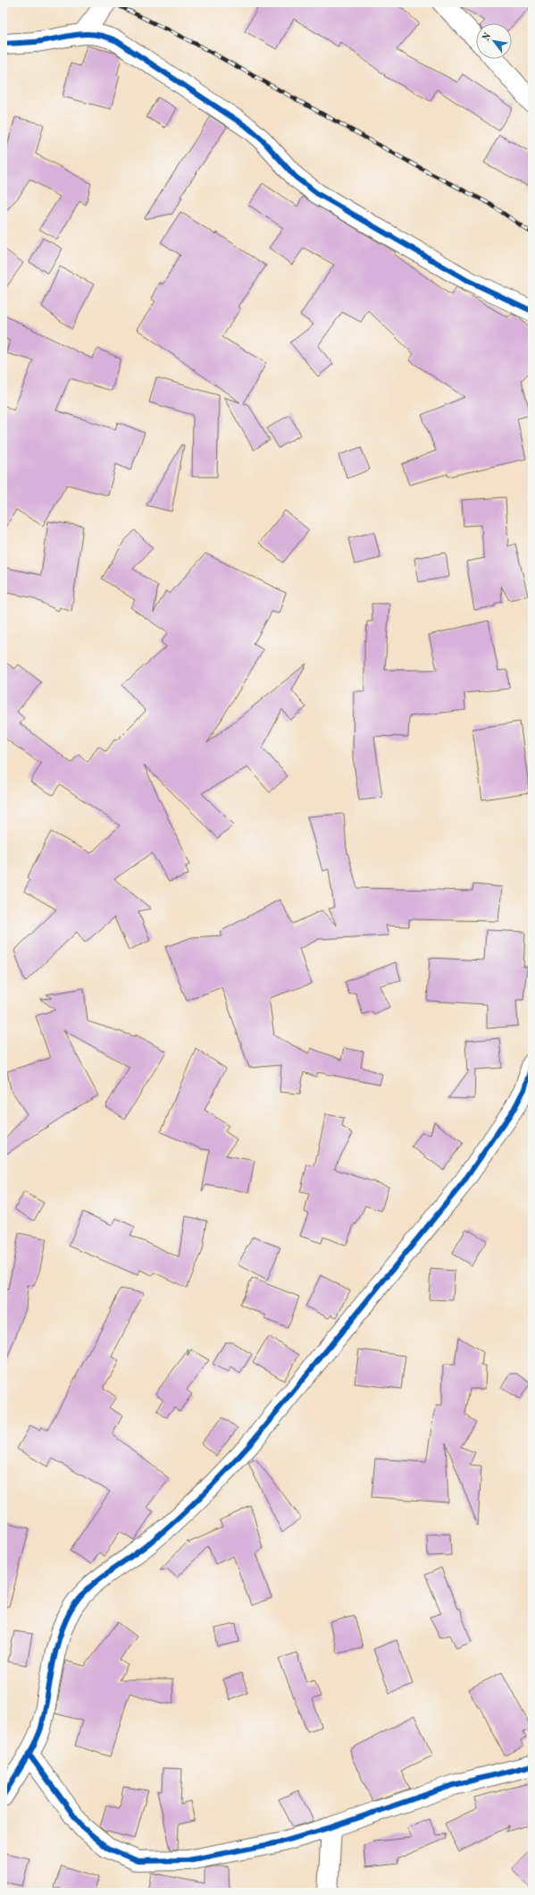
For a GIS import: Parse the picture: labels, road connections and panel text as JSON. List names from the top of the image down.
{
  "north": "top left"
}
